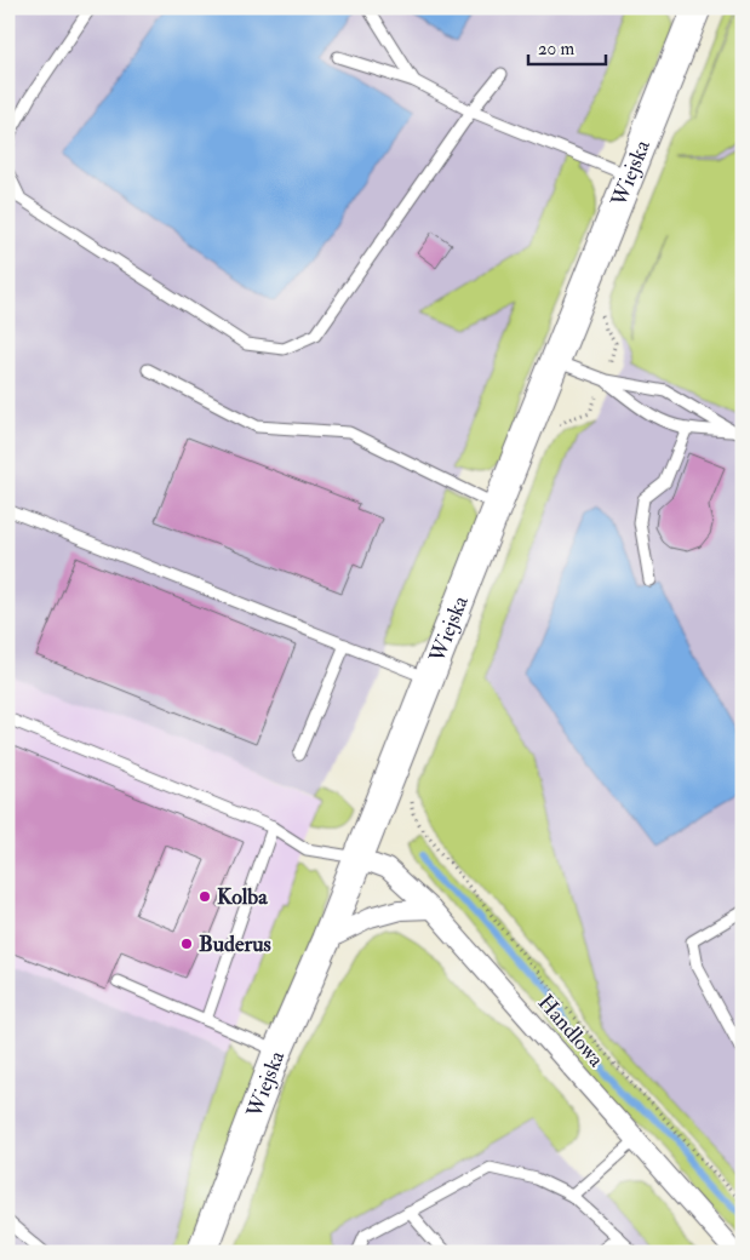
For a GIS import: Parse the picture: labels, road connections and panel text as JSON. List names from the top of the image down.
{
  "streets": {
    "street": ["Wiejska", "Handlowa"]
  },
  "crossings": [
    ["Wiejska", "Handlowa"]
  ],
  "places": ["Kolba", "Buderus"],
  "scale_bar": "20 m"
}
